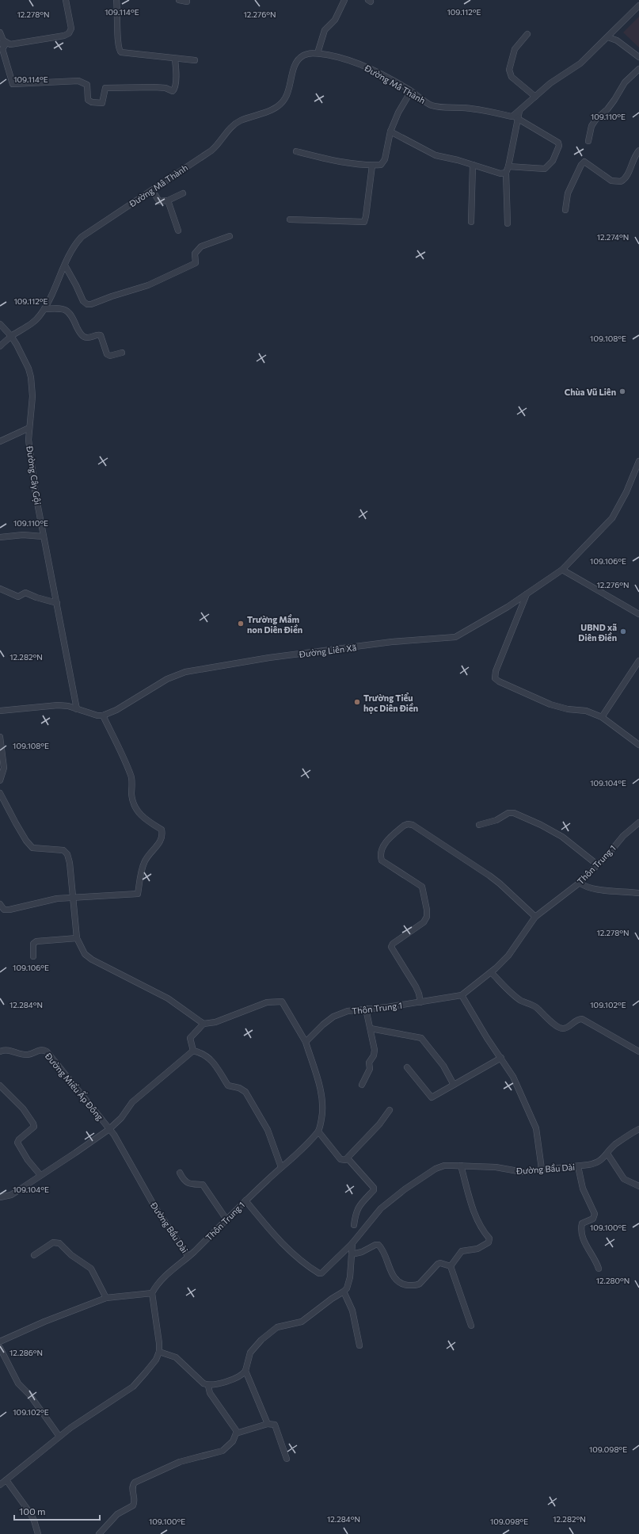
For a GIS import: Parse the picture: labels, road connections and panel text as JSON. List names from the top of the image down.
{
  "streets": {
    "street": [
      "Đường Mâ Thành",
      "Đường Cây Gội",
      "Đường Liên Xã",
      "Thôn Trung 1",
      "Đường Miếu Ấp Đông",
      "Đường Bầu Dài"
    ]
  },
  "crossings": [
    ["Đường Mâ Thành", "Đường Cây Gội"],
    ["Thôn Trung 1", "Đường Bầu Dài"],
    ["Đường Miếu Ấp Đông", "Đường Bầu Dài"]
  ],
  "places": [
    "Chùa Vũ Liên",
    "Trường Mầm non Diên Điền",
    "UBND xã Diên Điền",
    "Trường Tiểu học Diên Điền"
  ],
  "scale_bar": "100 m",
  "coordinates": [
    "109.112°E",
    "109.114°E",
    "12.278°N",
    "12.276°N",
    "109.110°E",
    "12.274°N",
    "109.108°E",
    "109.106°E",
    "12.282°N",
    "109.104°E",
    "12.284°N",
    "109.102°E",
    "109.100°E",
    "12.280°N",
    "12.286°N",
    "109.098°E"
  ]
}
